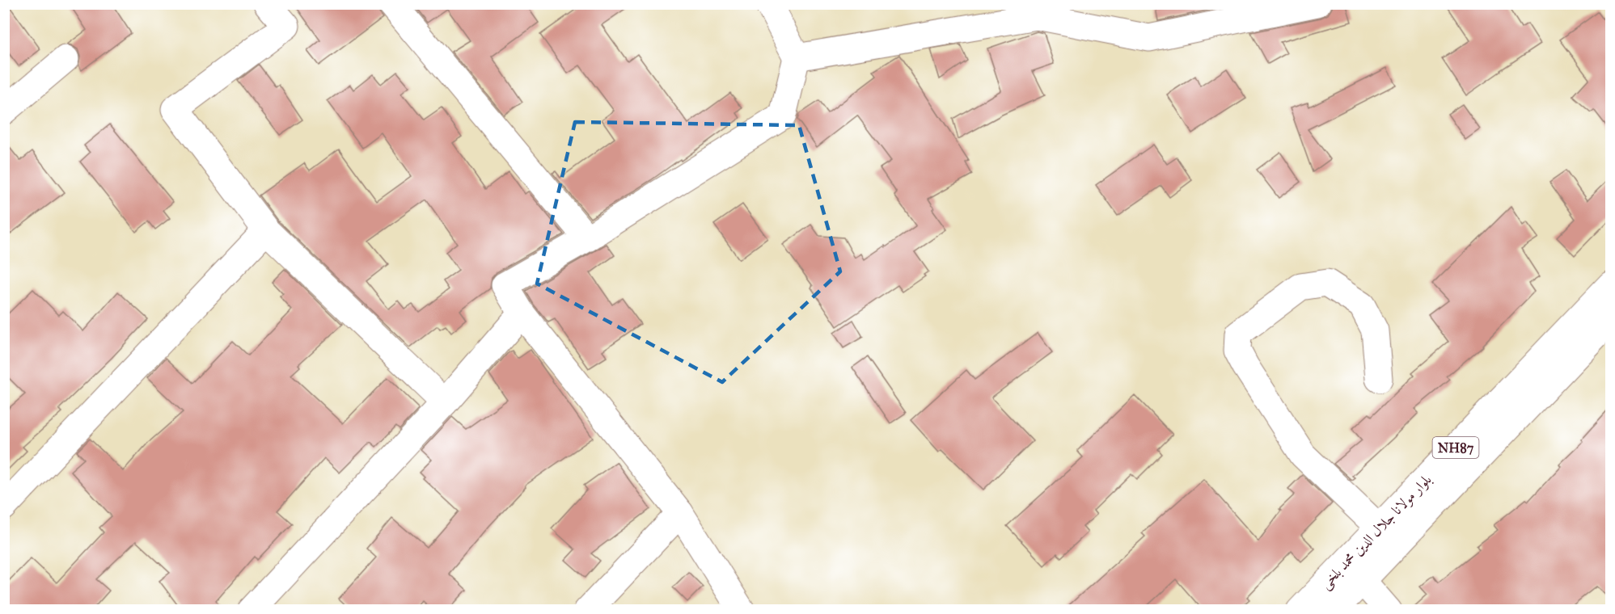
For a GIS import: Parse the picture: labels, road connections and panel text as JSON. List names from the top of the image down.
{
  "streets": {
    "street": ["NH87", "بلوار مولانا جلال الدین محمد بلخی"]
  }
}
